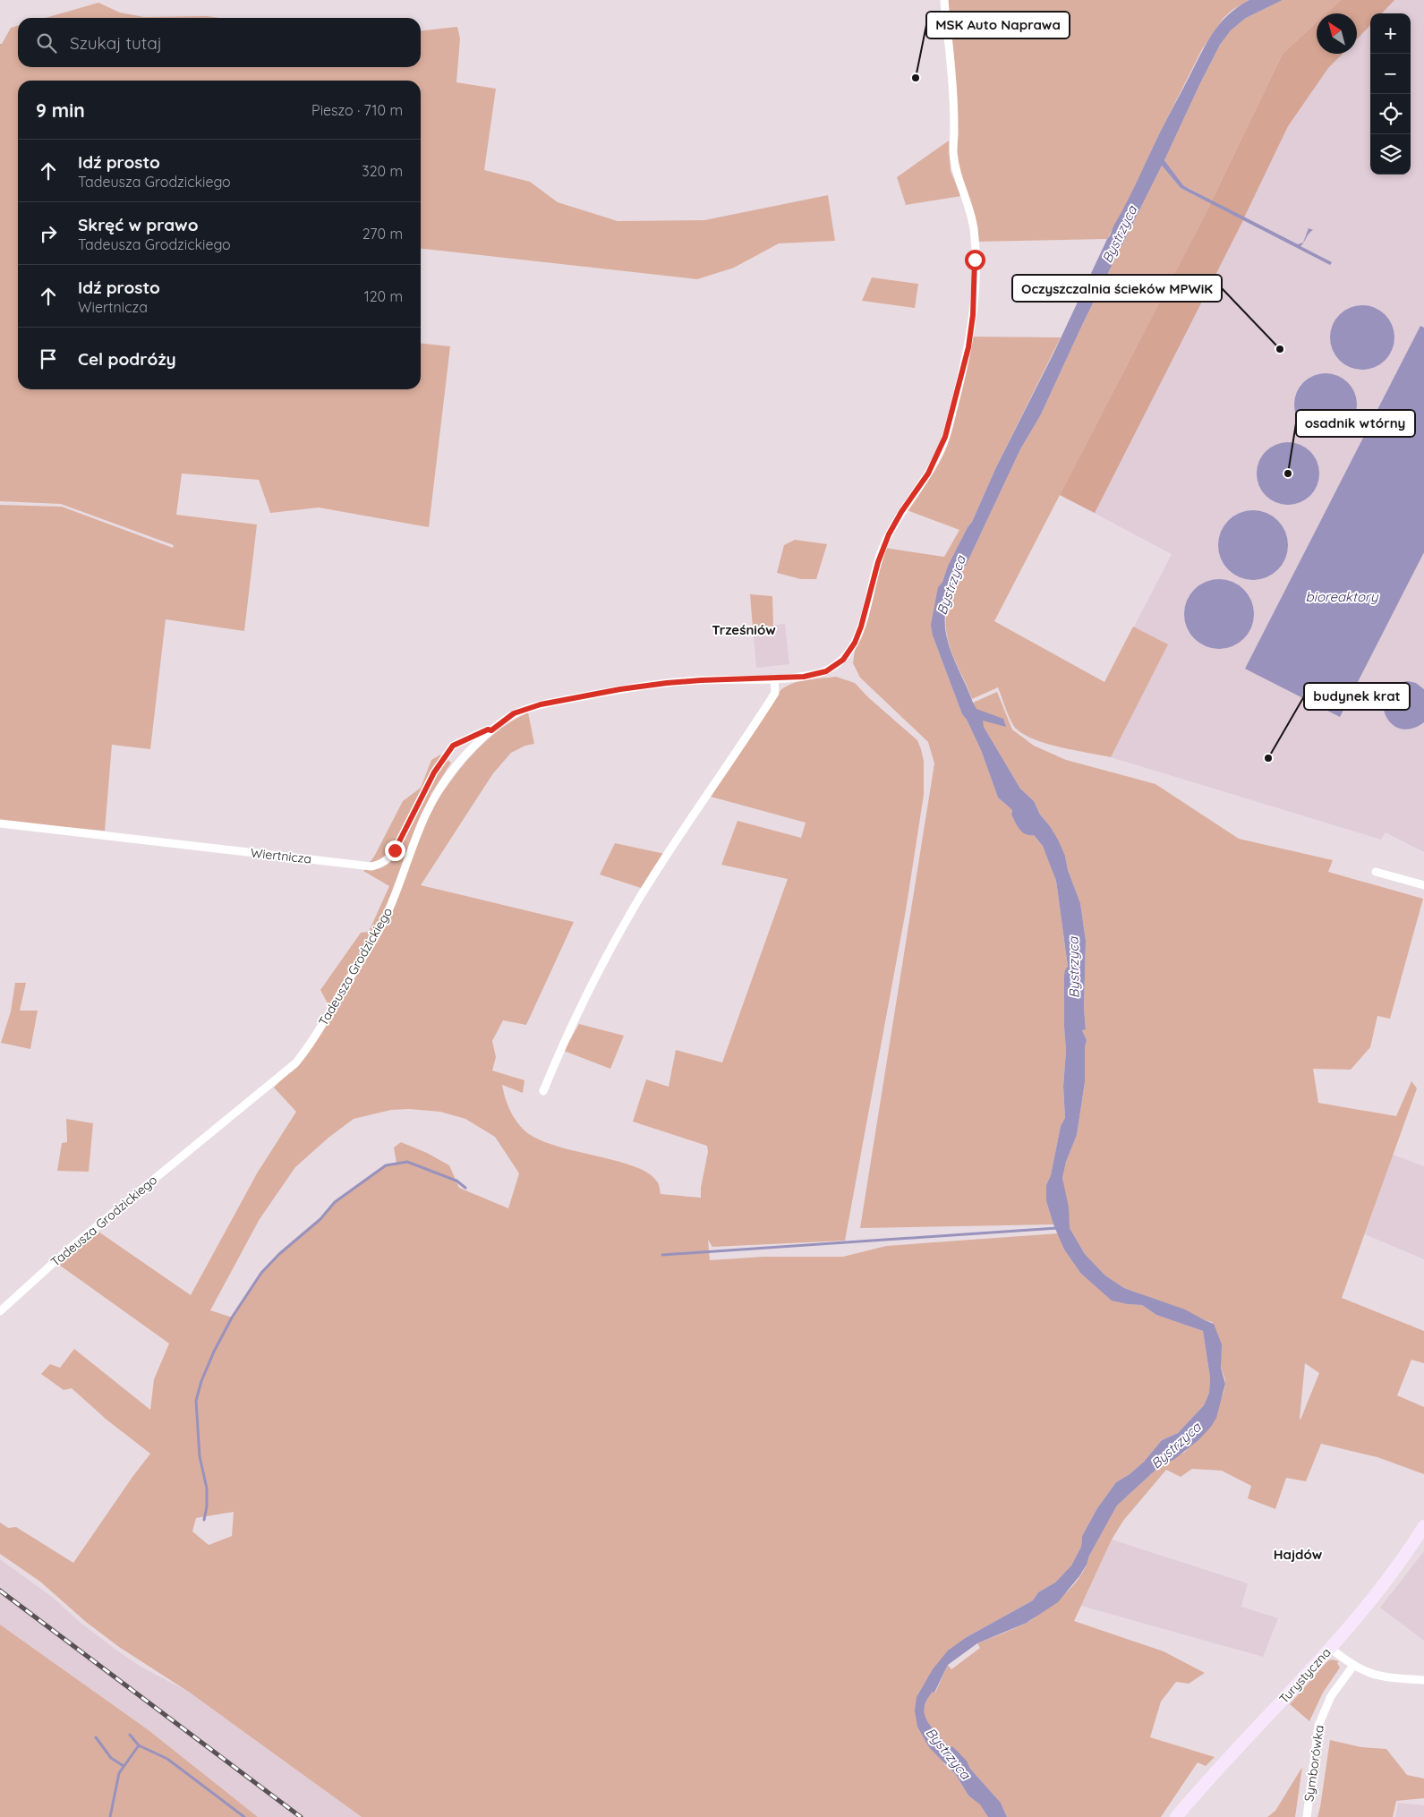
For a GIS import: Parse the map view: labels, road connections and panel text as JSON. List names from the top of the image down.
{
  "streets": {
    "main road": ["Turystyczna"],
    "street": ["Wiertnicza", "Tadeusza Grodzickiego", "Symborówka"]
  },
  "crossings": [
    ["Wiertnicza", "Tadeusza Grodzickiego"]
  ],
  "districts": ["Trześniów", "Hajdów"],
  "water": ["Bystrzyca", "bioreaktory"],
  "places": [
    "MSK Auto Naprawa",
    "Oczyszczalnia ścieków MPWiK",
    "osadnik wtórny",
    "budynek krat"
  ],
  "north": "top left",
  "page": {
    "map_buttons": ["+", "−"],
    "search": "Szukaj tutaj",
    "heading": ["9 min", "Pieszo · 710 m"],
    "list": [
      ["Idź prosto", "Tadeusza Grodzickiego", "320 m"],
      ["Skręć w prawo", "Tadeusza Grodzickiego", "270 m"],
      ["Idź prosto", "Wiertnicza", "120 m"],
      "Cel podróży"
    ]
  }
}
